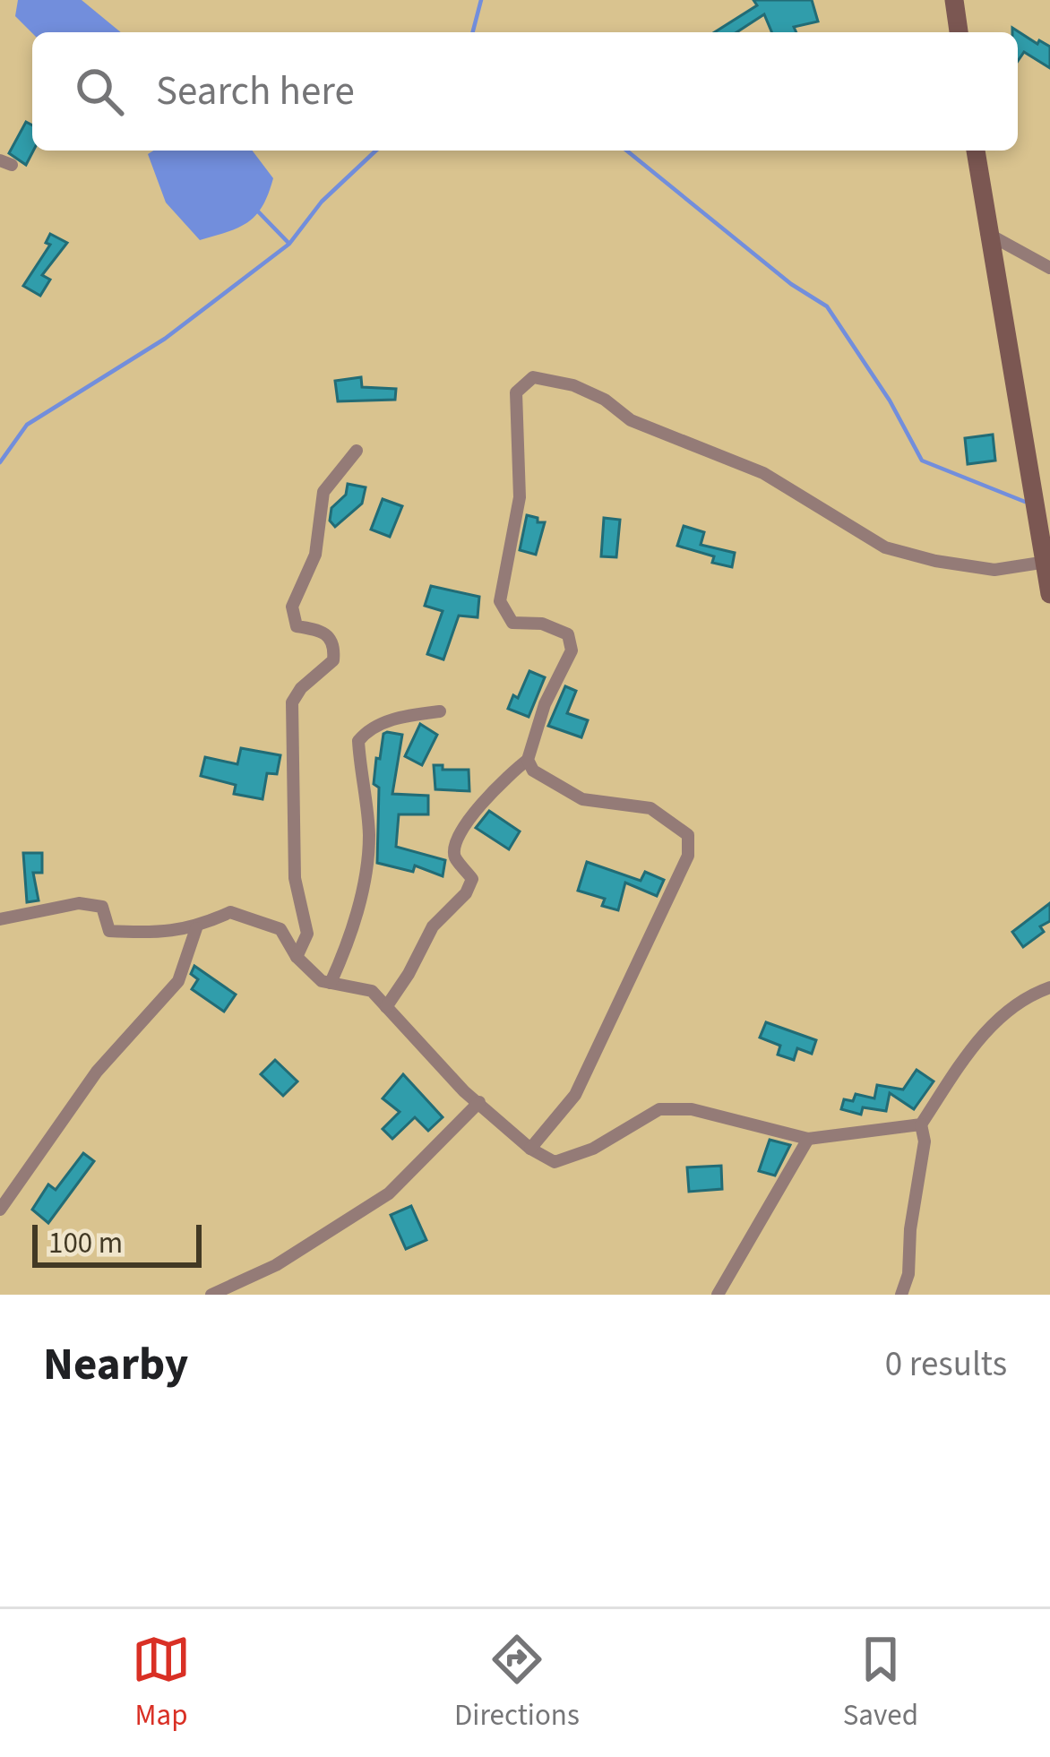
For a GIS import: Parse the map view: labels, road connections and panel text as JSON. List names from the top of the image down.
{
  "scale_bar": "100 m",
  "page": {
    "search": "Search here",
    "scale": "100 m",
    "heading": ["Nearby", "0 results"],
    "nav": ["Map", "Directions", "Saved"]
  }
}
